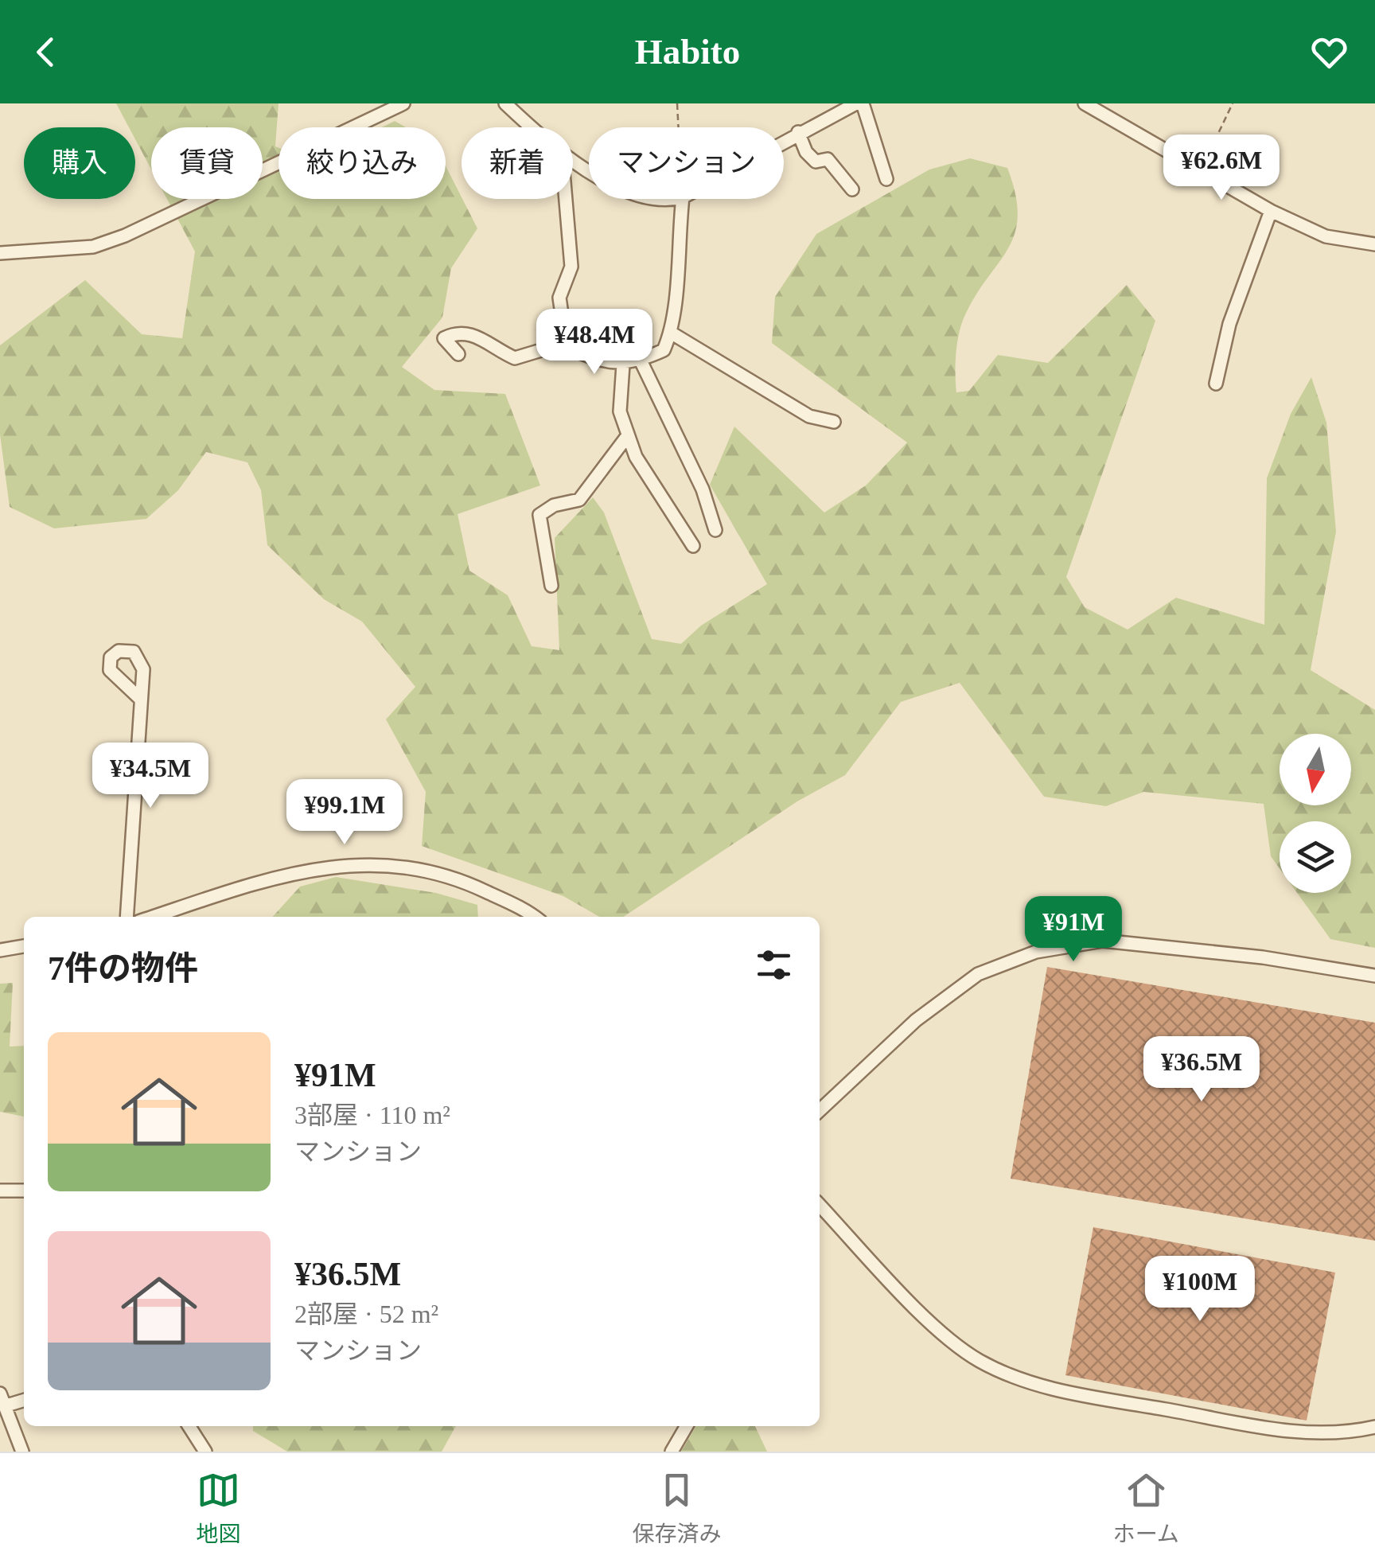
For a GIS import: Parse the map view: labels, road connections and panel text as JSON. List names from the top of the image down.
{
  "north": "bottom",
  "page": {
    "header": "Habito",
    "chip": [
      "購入",
      "賃貸",
      "絞り込み",
      "新着",
      "マンション"
    ],
    "price": [
      "¥62.6M",
      "¥48.4M",
      "¥34.5M",
      "¥99.1M",
      "¥91M",
      "¥36.5M",
      "¥100M"
    ],
    "heading": "7件の物件",
    "list": [
      {
        "name": "¥91M",
        "note": "3部屋 · 110 m² · マンション"
      },
      {
        "name": "¥36.5M",
        "note": "2部屋 · 52 m² · マンション"
      }
    ],
    "tabs": ["地図", "保存済み", "ホーム"]
  }
}
